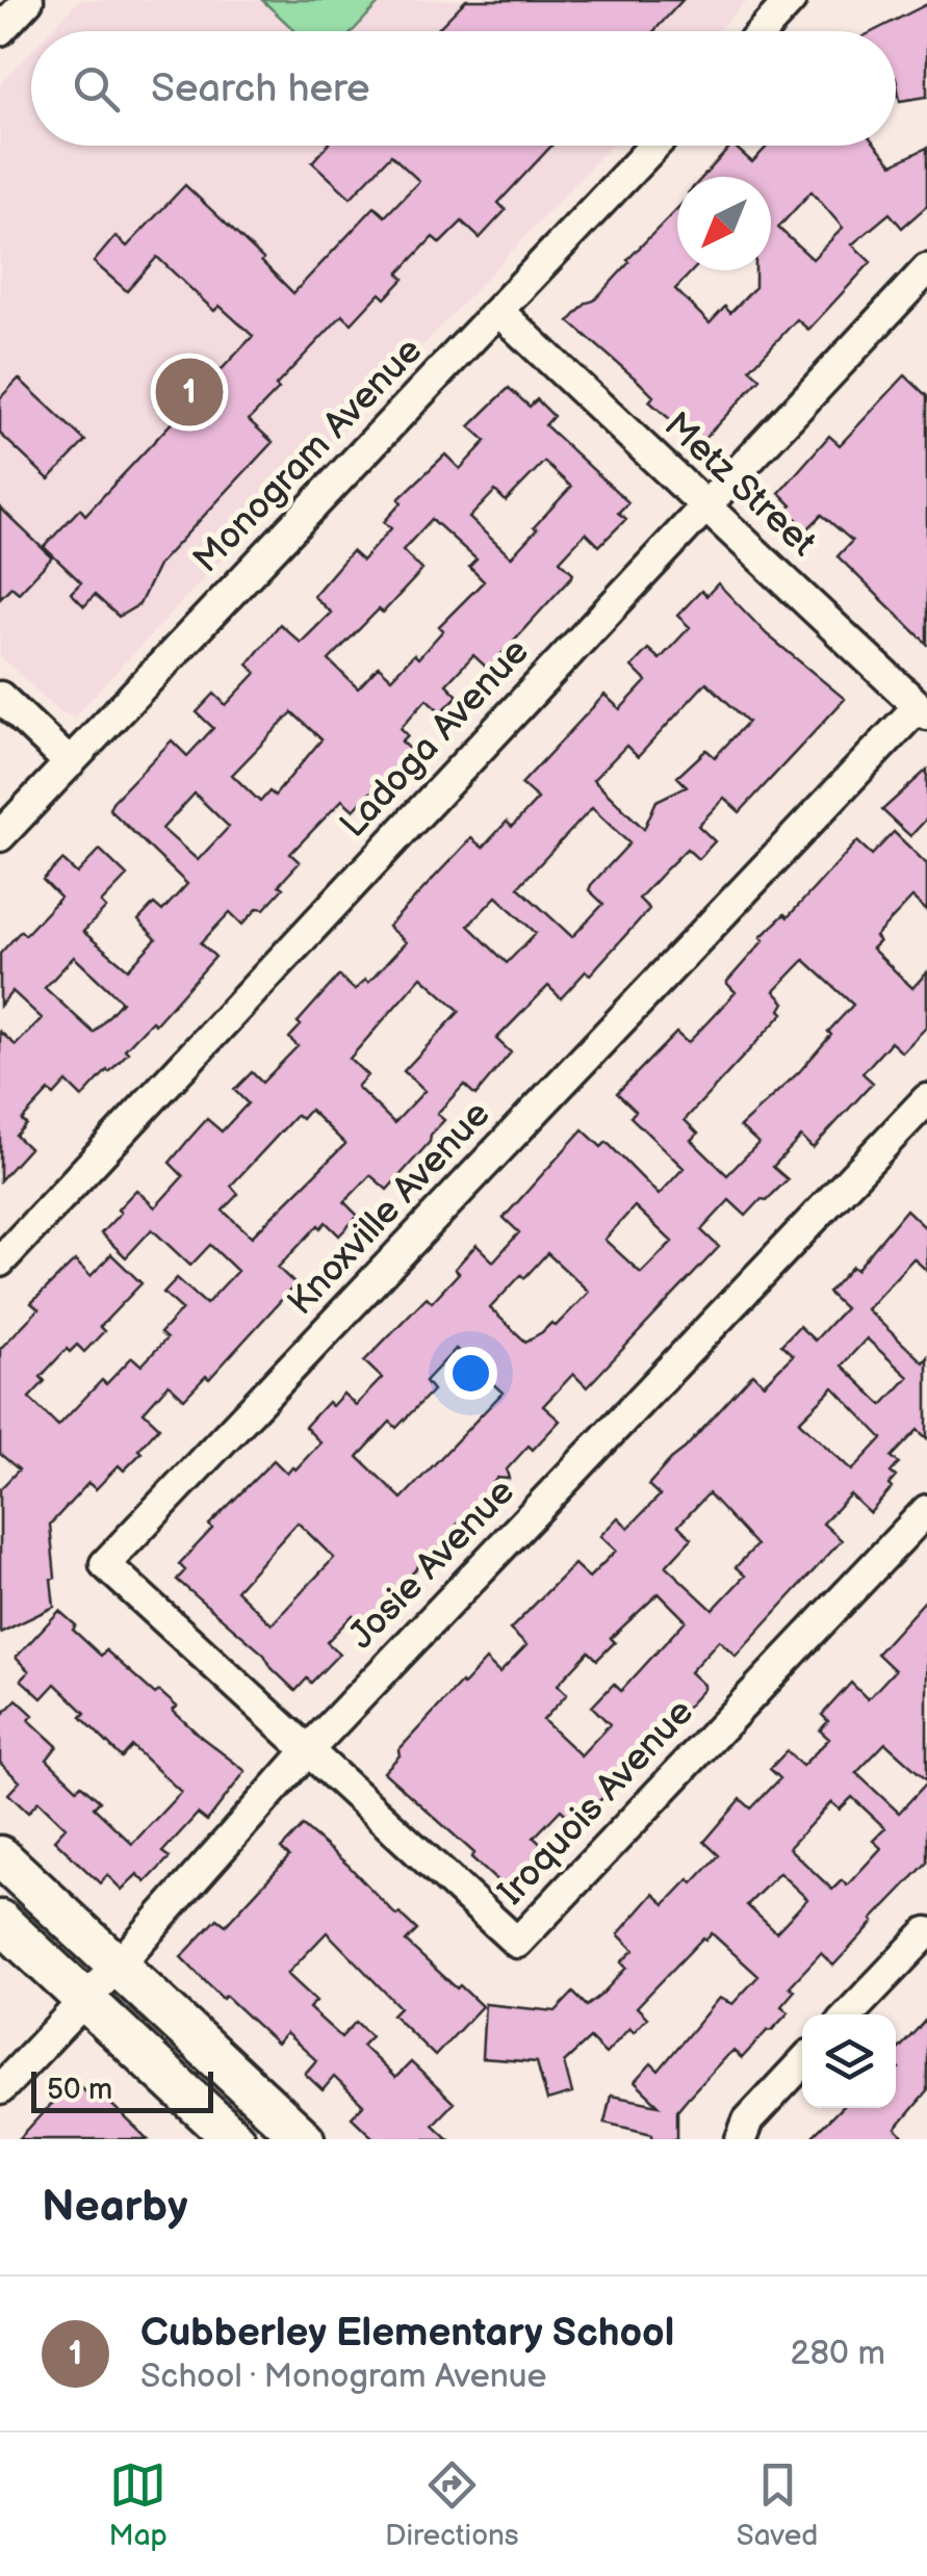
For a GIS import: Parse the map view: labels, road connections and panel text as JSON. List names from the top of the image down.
{
  "streets": {
    "street": [
      "Monogram Avenue",
      "Metz Street",
      "Ladoga Avenue",
      "Knoxville Avenue",
      "Josie Avenue",
      "Iroquois Avenue"
    ]
  },
  "crossings": [
    ["Monogram Avenue", "Metz Street"],
    ["Metz Street", "Ladoga Avenue"],
    ["Metz Street", "Knoxville Avenue"],
    ["Knoxville Avenue", "Josie Avenue"],
    ["Knoxville Avenue", "Iroquois Avenue"],
    ["Josie Avenue", "Iroquois Avenue"]
  ],
  "scale_bar": "50 m",
  "north": "bottom left",
  "page": {
    "search": "Search here",
    "pins": "1",
    "scale": "50 m",
    "heading": "Nearby",
    "list": [
      {
        "mark": "1",
        "name": "Cubberley Elementary School",
        "note": "School · Monogram Avenue",
        "value": "280 m"
      }
    ],
    "nav": ["Map", "Directions", "Saved"]
  }
}
